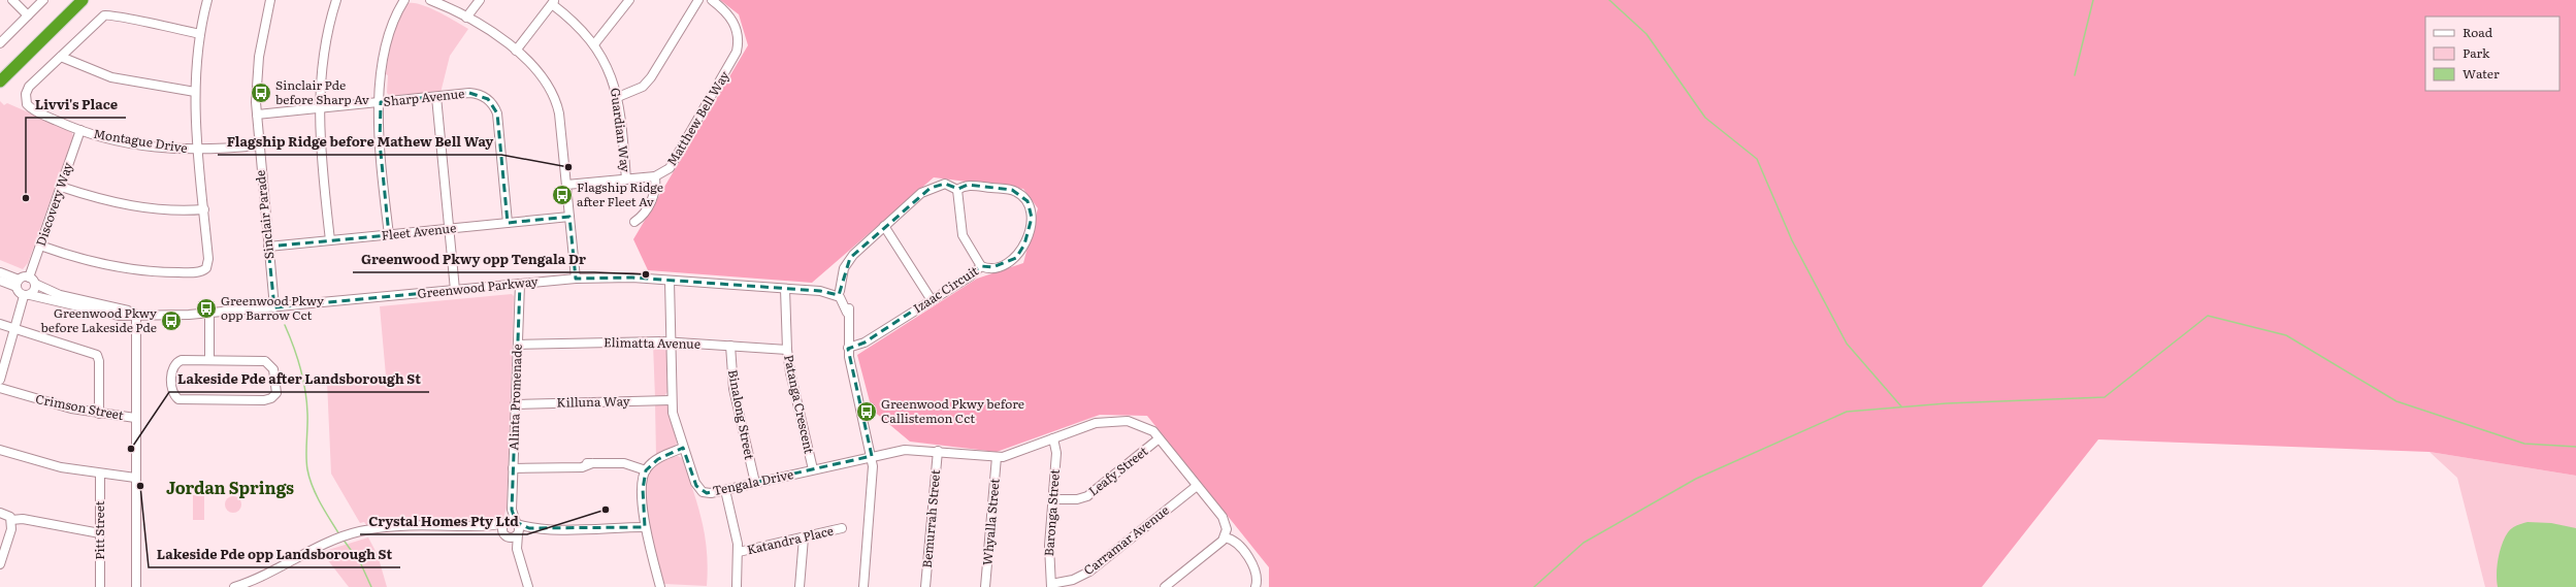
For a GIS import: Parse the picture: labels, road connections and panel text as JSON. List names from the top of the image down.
{
  "streets": {
    "street": [
      "Sharp Avenue",
      "Matthew Bell Way",
      "Guardian Way",
      "Montague Drive",
      "Discovery Way",
      "Sinclair Parade",
      "Fleet Avenue",
      "Greenwood Parkway",
      "Izaac Circuit",
      "Elimatta Avenue",
      "Alinta Promenade",
      "Killuna Way",
      "Patanga Crescent",
      "Crimson Street",
      "Binalong Street",
      "Leafy Street",
      "Tengala Drive",
      "Baronga Street",
      "Bemurrah Street",
      "Whyalla Street",
      "Pitt Street",
      "Katandra Place",
      "Carramar Avenue"
    ]
  },
  "crossings": [
    ["Sharp Avenue", "Sinclair Parade"],
    ["Sharp Avenue", "Fleet Avenue"],
    ["Matthew Bell Way", "Guardian Way"],
    ["Montague Drive", "Discovery Way"],
    ["Montague Drive", "Sinclair Parade"],
    ["Discovery Way", "Greenwood Parkway"],
    ["Sinclair Parade", "Fleet Avenue"],
    ["Sinclair Parade", "Greenwood Parkway"],
    ["Greenwood Parkway", "Izaac Circuit"],
    ["Greenwood Parkway", "Alinta Promenade"],
    ["Greenwood Parkway", "Patanga Crescent"],
    ["Greenwood Parkway", "Tengala Drive"],
    ["Elimatta Avenue", "Alinta Promenade"],
    ["Elimatta Avenue", "Patanga Crescent"],
    ["Elimatta Avenue", "Binalong Street"],
    ["Elimatta Avenue", "Tengala Drive"],
    ["Alinta Promenade", "Killuna Way"],
    ["Killuna Way", "Tengala Drive"],
    ["Patanga Crescent", "Tengala Drive"],
    ["Binalong Street", "Tengala Drive"],
    ["Leafy Street", "Baronga Street"],
    ["Tengala Drive", "Baronga Street"],
    ["Tengala Drive", "Bemurrah Street"],
    ["Tengala Drive", "Whyalla Street"],
    ["Baronga Street", "Carramar Avenue"]
  ],
  "districts": ["Jordan Springs"],
  "places": {
    "bus stop": [
      "Sinclair Pde before Sharp Av",
      "Flagship Ridge after Fleet Av",
      "Greenwood Pkwy opp Barrow Cct",
      "Greenwood Pkwy before Lakeside Pde",
      "Greenwood Pkwy before Callistemon Cct"
    ],
    "other": [
      "Flagship Ridge before Mathew Bell Way",
      "Livvi's Place",
      "Greenwood Pkwy opp Tengala Dr",
      "Lakeside Pde after Landsborough St",
      "Lakeside Pde opp Landsborough St",
      "Crystal Homes Pty Ltd"
    ]
  },
  "legend": ["Road", "Park", "Water"]
}
